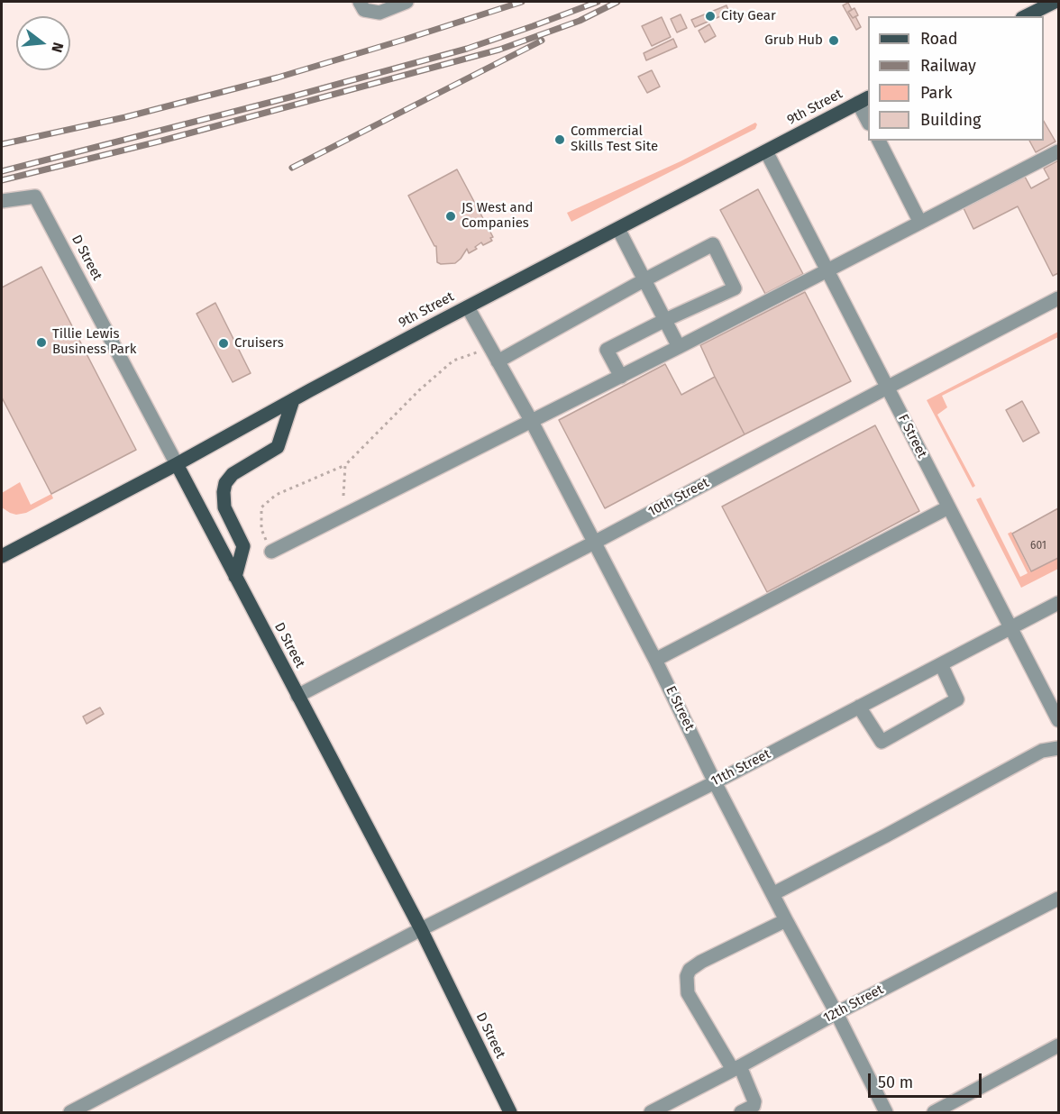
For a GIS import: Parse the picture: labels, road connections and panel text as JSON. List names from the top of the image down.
{
  "streets": {
    "main road": ["9th Street", "D Street"],
    "street": [
      "F Street",
      "10th Street",
      "E Street",
      "11th Street",
      "12th Street"
    ]
  },
  "crossings": [
    ["9th Street", "D Street"],
    ["9th Street", "F Street"],
    ["9th Street", "E Street"],
    ["D Street", "10th Street"],
    ["D Street", "11th Street"],
    ["F Street", "10th Street"],
    ["F Street", "11th Street"],
    ["10th Street", "E Street"],
    ["E Street", "11th Street"],
    ["E Street", "12th Street"]
  ],
  "places": [
    "City Gear",
    "Grub Hub",
    "Commercial Skills Test Site",
    "JS West and Companies",
    "Tillie Lewis Business Park",
    "Cruisers"
  ],
  "house_numbers": ["601"],
  "legend": [
    "Road",
    "Railway",
    "Park",
    "Building"
  ],
  "scale_bar": "50 m",
  "north": "right"
}
